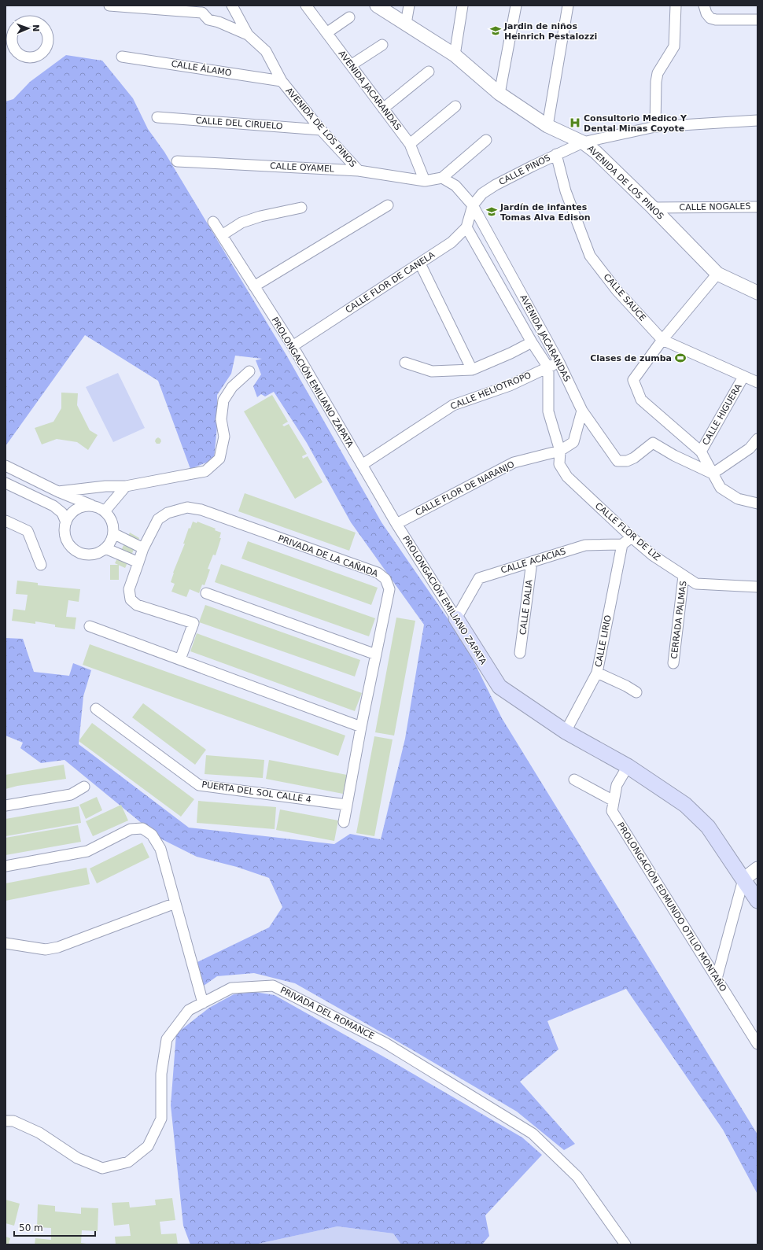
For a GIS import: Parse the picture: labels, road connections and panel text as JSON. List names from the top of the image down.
{
  "streets": {
    "main road": ["PROLONGACIÓN EMILIANO ZAPATA"],
    "street": [
      "CALLE ÁLAMO",
      "AVENIDA JACARANDAS",
      "CALLE DEL CIRUELO",
      "AVENIDA DE LOS PINOS",
      "CALLE OYAMEL",
      "CALLE PINOS",
      "CALLE NOGALES",
      "CALLE FLOR DE CANELA",
      "CALLE SAUCE",
      "CALLE HELIOTROPO",
      "CALLE HIGUERA",
      "CALLE FLOR DE NARANJO",
      "CALLE FLOR DE LIZ",
      "PRIVADA DE LA CAÑADA",
      "CALLE ACACIAS",
      "CALLE DALIA",
      "CERRADA PALMAS",
      "CALLE LIRIO",
      "PUERTA DEL SOL CALLE 4",
      "PROLONGACIÓN EDMUNDO OTILIO MONTAÑO",
      "PRIVADA DEL ROMANCE"
    ]
  },
  "crossings": [
    ["CALLE ÁLAMO", "AVENIDA DE LOS PINOS"],
    ["AVENIDA JACARANDAS", "CALLE OYAMEL"],
    ["AVENIDA JACARANDAS", "CALLE PINOS"],
    ["AVENIDA JACARANDAS", "CALLE FLOR DE CANELA"],
    ["AVENIDA JACARANDAS", "CALLE HELIOTROPO"],
    ["AVENIDA JACARANDAS", "CALLE FLOR DE NARANJO"],
    ["AVENIDA JACARANDAS", "CALLE FLOR DE LIZ"],
    ["CALLE DEL CIRUELO", "AVENIDA DE LOS PINOS"],
    ["AVENIDA DE LOS PINOS", "CALLE OYAMEL"],
    ["AVENIDA DE LOS PINOS", "CALLE PINOS"],
    ["AVENIDA DE LOS PINOS", "CALLE NOGALES"],
    ["CALLE PINOS", "CALLE SAUCE"],
    ["CALLE FLOR DE CANELA", "PROLONGACIÓN EMILIANO ZAPATA"],
    ["CALLE SAUCE", "CALLE HIGUERA"],
    ["PROLONGACIÓN EMILIANO ZAPATA", "CALLE HELIOTROPO"],
    ["PROLONGACIÓN EMILIANO ZAPATA", "CALLE FLOR DE NARANJO"],
    ["PROLONGACIÓN EMILIANO ZAPATA", "CALLE ACACIAS"],
    ["PROLONGACIÓN EMILIANO ZAPATA", "CALLE LIRIO"],
    ["PROLONGACIÓN EMILIANO ZAPATA", "PROLONGACIÓN EDMUNDO OTILIO MONTAÑO"],
    ["CALLE FLOR DE NARANJO", "CALLE FLOR DE LIZ"],
    ["CALLE FLOR DE LIZ", "CERRADA PALMAS"],
    ["PRIVADA DE LA CAÑADA", "PUERTA DEL SOL CALLE 4"],
    ["CALLE ACACIAS", "CALLE DALIA"],
    ["CALLE ACACIAS", "CALLE LIRIO"]
  ],
  "places": {
    "school or university": ["Jardin de niños Heinrich Pestalozzi", "Jardín de infantes Tomas Alva Edison"],
    "hospital": ["Consultorio Medico Y Dental Minas Coyote"],
    "sports": ["Clases de zumba"]
  },
  "scale_bar": "50 m",
  "north": "right"
}
